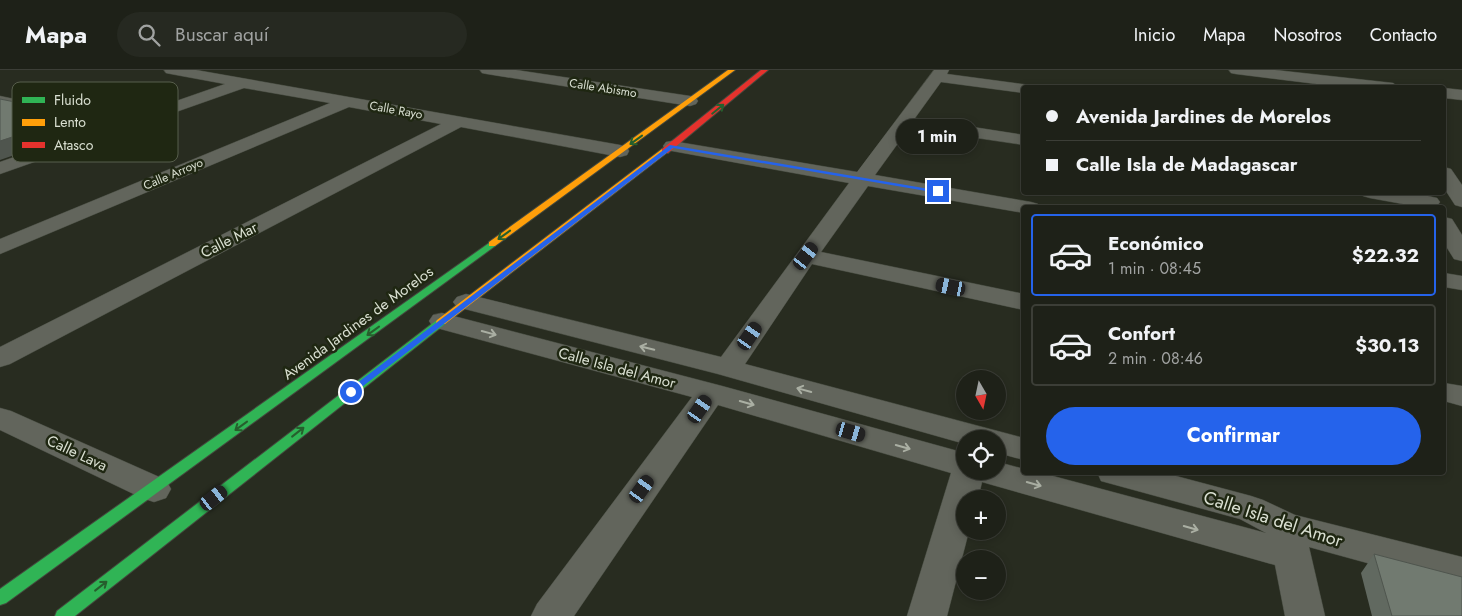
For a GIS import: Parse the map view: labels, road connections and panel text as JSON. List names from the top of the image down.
{
  "streets": {
    "main road": ["Avenida Jardines de Morelos"],
    "street": [
      "Calle Abismo",
      "Calle Rayo",
      "Calle Arroyo",
      "Calle Mar",
      "Calle Isla del Amor",
      "Calle Lava"
    ]
  },
  "crossings": [
    ["Calle Abismo", "Avenida Jardines de Morelos"],
    ["Calle Rayo", "Calle Arroyo"],
    ["Calle Rayo", "Calle Mar"],
    ["Calle Rayo", "Avenida Jardines de Morelos"],
    ["Avenida Jardines de Morelos", "Calle Lava"]
  ],
  "legend": ["Fluido", "Lento", "Atasco"],
  "north": "bottom",
  "page": {
    "header": "Mapa",
    "search": "Buscar aquí",
    "nav": [
      "Inicio",
      "Mapa",
      "Nosotros",
      "Contacto"
    ],
    "banner": ["Avenida Jardines de Morelos", "Calle Isla de Madagascar"],
    "bubble": "1 min",
    "list": [
      {
        "name": "Económico",
        "note": "1 min · 08:45",
        "value": "$22.32"
      },
      {
        "name": "Confort",
        "note": "2 min · 08:46",
        "value": "$30.13"
      }
    ],
    "map_buttons": ["+", "−"],
    "buttons": "Confirmar"
  }
}
